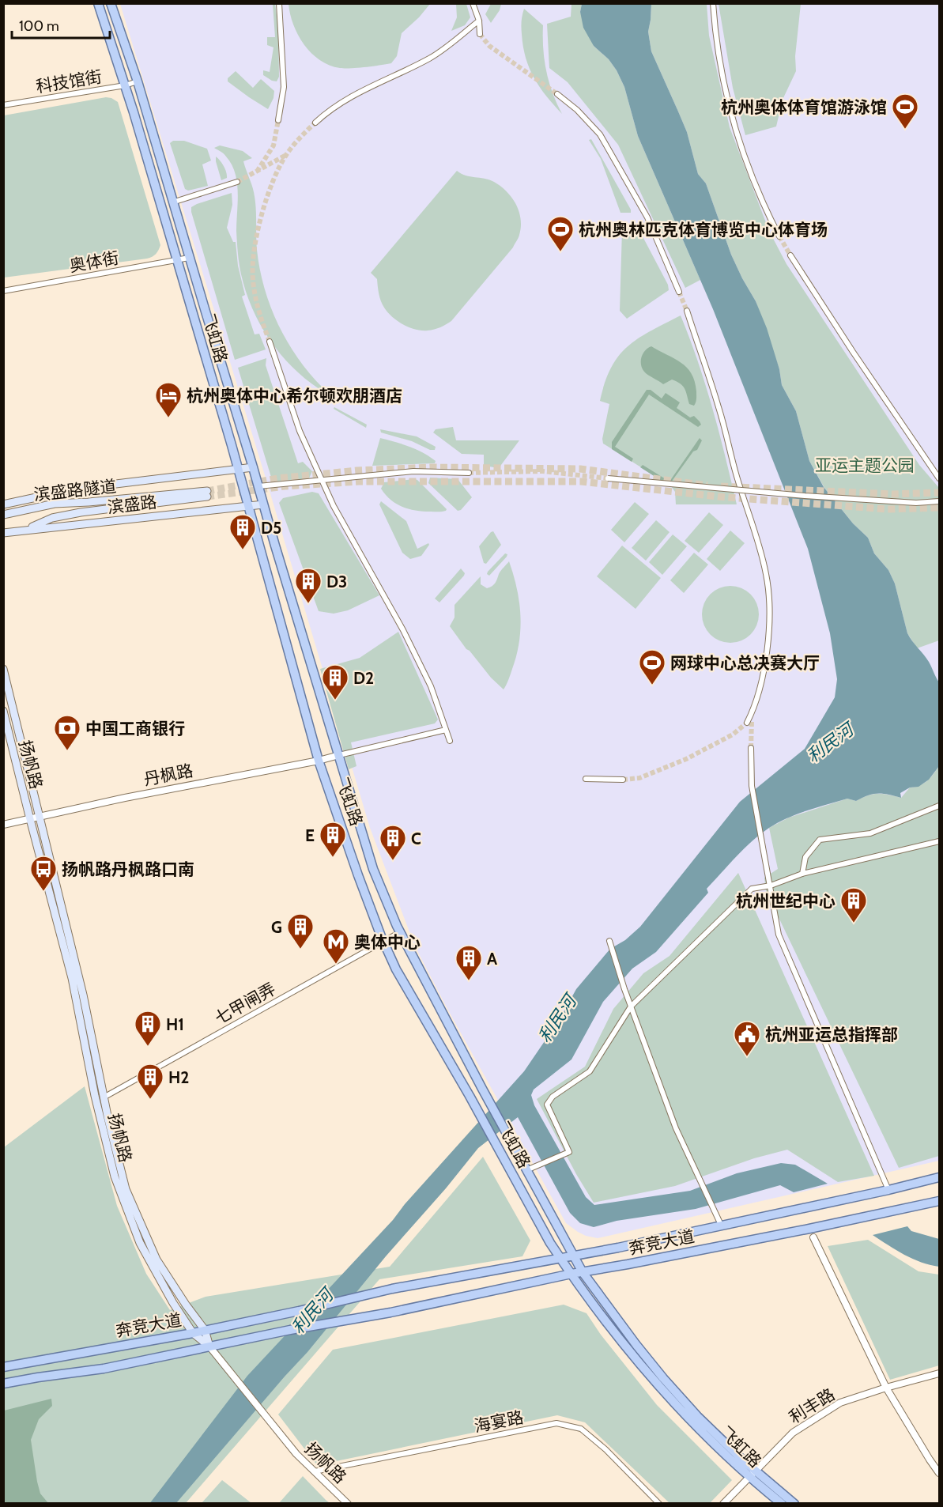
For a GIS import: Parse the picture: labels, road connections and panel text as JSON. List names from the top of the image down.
{
  "streets": {
    "main road": [
      "飞虹路",
      "滨盛路隧道",
      "滨盛路",
      "扬帆路",
      "奔竞大道"
    ],
    "street": [
      "科技馆街",
      "奥体街",
      "丹枫路",
      "七甲闸弄",
      "利丰路",
      "海宴路"
    ]
  },
  "crossings": [
    ["科技馆街", "飞虹路"],
    ["奥体街", "飞虹路"],
    ["飞虹路", "滨盛路"],
    ["飞虹路", "丹枫路"],
    ["飞虹路", "七甲闸弄"],
    ["飞虹路", "奔竞大道"],
    ["飞虹路", "利丰路"],
    ["滨盛路隧道", "滨盛路"],
    ["扬帆路", "丹枫路"],
    ["扬帆路", "奔竞大道"],
    ["扬帆路", "海宴路"]
  ],
  "water": ["利民河"],
  "parks": ["亚运主题公园"],
  "places": {
    "sports": ["杭州奥体体育馆游泳馆", "杭州奥林匹克体育博览中心体育场", "网球中心总决赛大厅"],
    "hotel": ["杭州奥体中心希尔顿欢朋酒店"],
    "building": [
      "D5",
      "D3",
      "D2",
      "E",
      "C",
      "杭州世纪中心",
      "G",
      "A",
      "H1",
      "H2"
    ],
    "bank": ["中国工商银行"],
    "bus stop": ["扬帆路丹枫路口南"],
    "metro station": ["奥体中心"],
    "public building": ["杭州亚运总指挥部"]
  },
  "scale_bar": "100 m"
}
